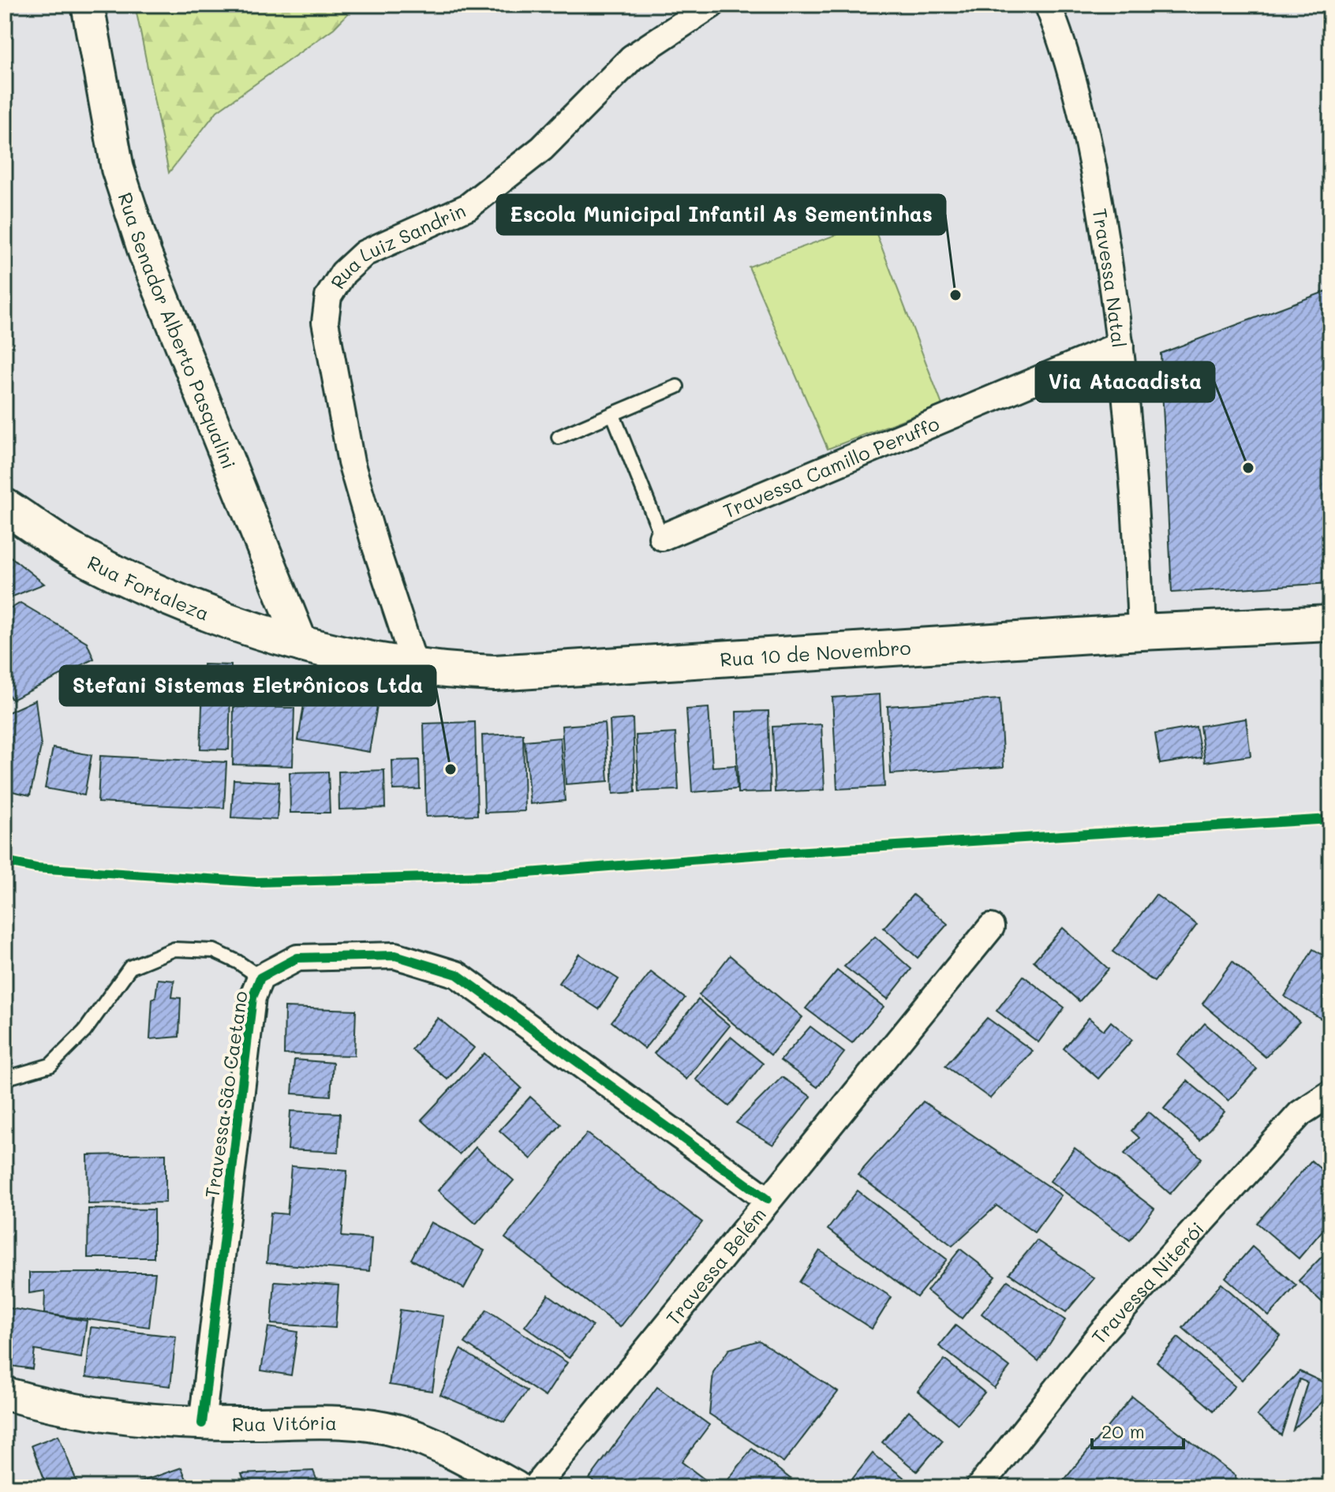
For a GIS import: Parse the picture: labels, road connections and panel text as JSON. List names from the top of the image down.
{
  "streets": {
    "main road": ["Rua Fortaleza", "Rua 10 de Novembro"],
    "street": [
      "Rua Luiz Sandrin",
      "Travessa Natal",
      "Rua Senador Alberto Pasqualini",
      "Travessa Camillo Peruffo",
      "Travessa São Caetano",
      "Travessa Belém",
      "Travessa Niterói",
      "Rua Vitória"
    ]
  },
  "crossings": [
    ["Rua Luiz Sandrin", "Rua 10 de Novembro"],
    ["Travessa Natal", "Travessa Camillo Peruffo"],
    ["Travessa Natal", "Rua 10 de Novembro"],
    ["Rua Senador Alberto Pasqualini", "Rua Fortaleza"],
    ["Rua Senador Alberto Pasqualini", "Rua 10 de Novembro"],
    ["Rua Fortaleza", "Rua 10 de Novembro"],
    ["Travessa São Caetano", "Travessa Belém"],
    ["Travessa São Caetano", "Rua Vitória"]
  ],
  "places": ["Escola Municipal Infantil As Sementinhas", "Via Atacadista", "Stefani Sistemas Eletrônicos Ltda"],
  "scale_bar": "20 m"
}
